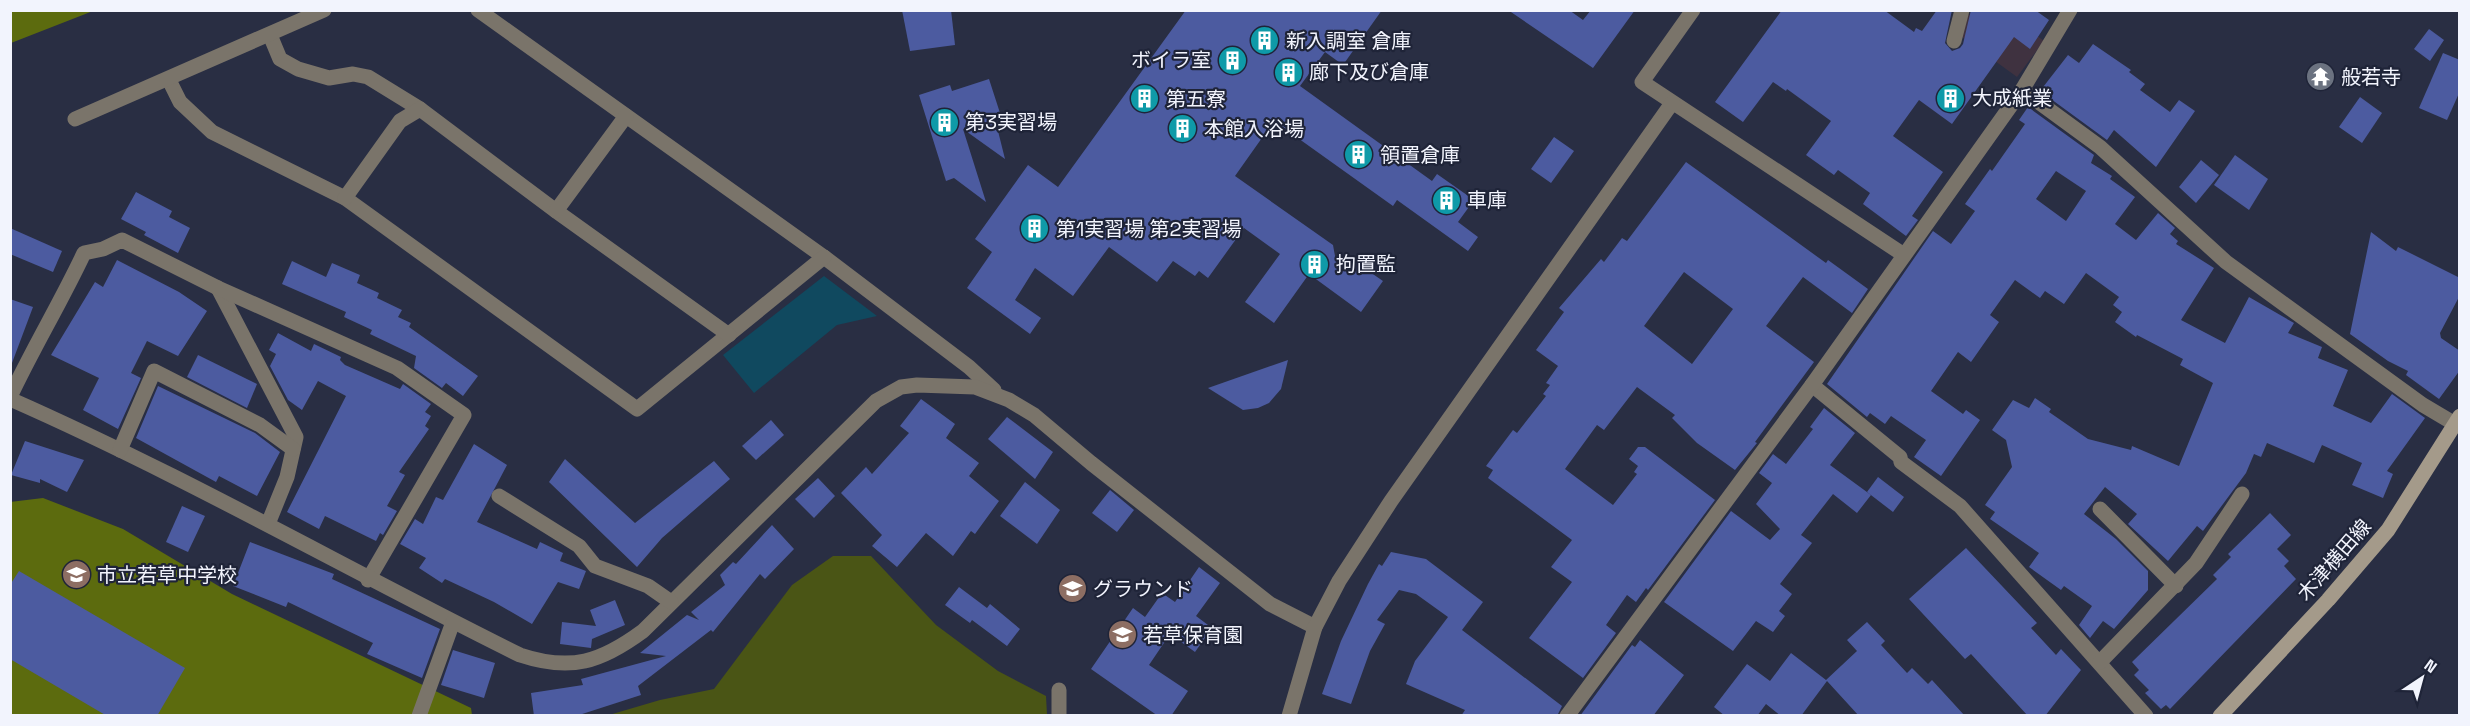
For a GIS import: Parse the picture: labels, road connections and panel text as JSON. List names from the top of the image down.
{
  "streets": {
    "main road": ["木津横田線"]
  },
  "places": {
    "building": [
      "新入調室 倉庫",
      "ボイラ室",
      "廊下及び倉庫",
      "大成紙業",
      "第五寮",
      "第3実習場",
      "本館入浴場",
      "領置倉庫",
      "車庫",
      "第1実習場 第2実習場",
      "拘置監"
    ],
    "temple": ["般若寺"],
    "school or university": ["市立若草中学校", "グラウンド", "若草保育園"]
  },
  "north": "top right"
}
